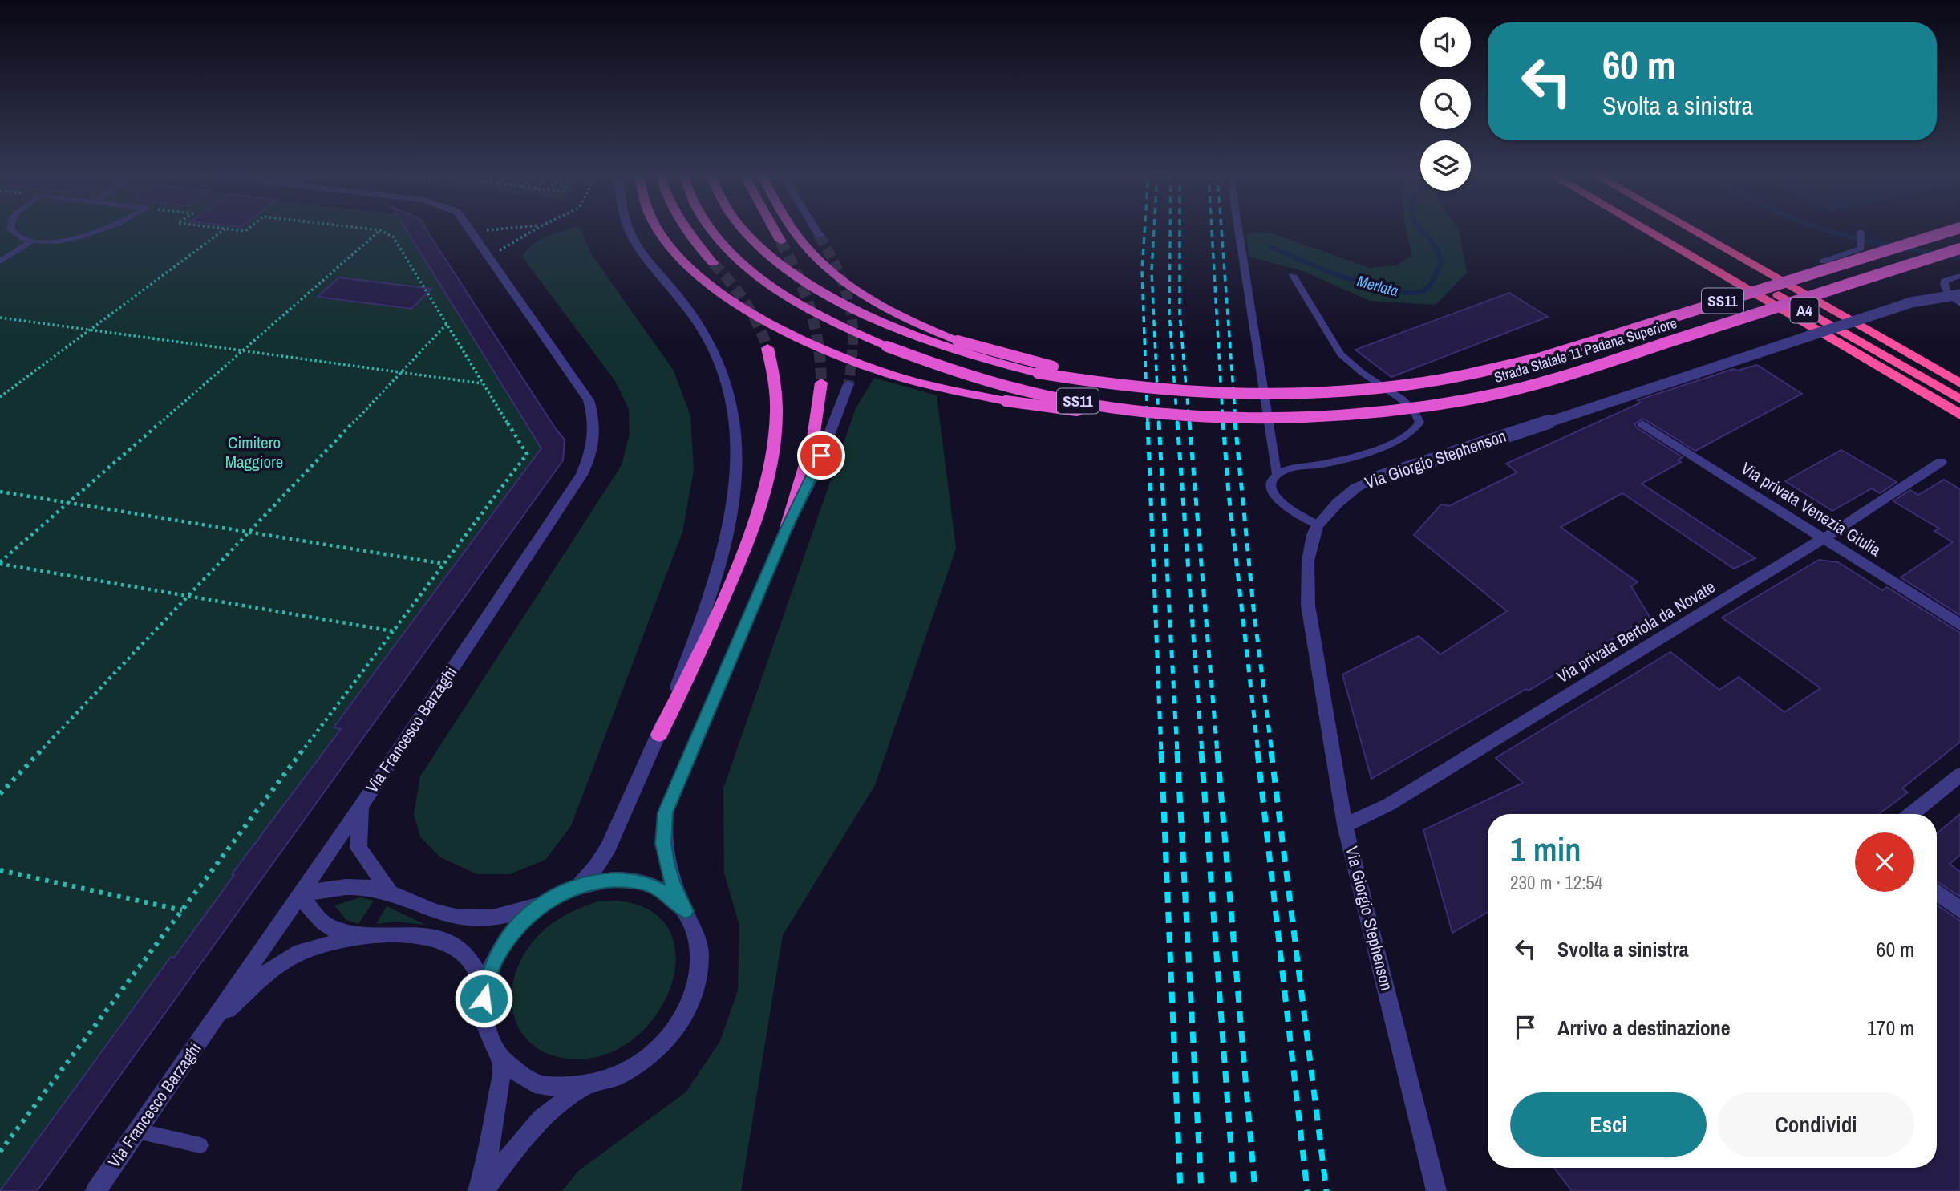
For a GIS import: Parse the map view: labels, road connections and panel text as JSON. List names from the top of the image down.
{
  "streets": {
    "highway": ["SS11", "A4", "Strada Statale 11 Padana Superiore"],
    "street": [
      "Via Giorgio Stephenson",
      "Via privata Venezia Giulia",
      "Via privata Bertola da Novate",
      "Via Francesco Barzaghi"
    ]
  },
  "crossings": [
    ["Via Giorgio Stephenson", "Via privata Bertola da Novate"],
    ["Via privata Venezia Giulia", "Via privata Bertola da Novate"]
  ],
  "water": ["Merlata"],
  "parks": ["Cimitero Maggiore"],
  "page": {
    "turn": ["60 m", "Svolta a sinistra"],
    "heading": ["1 min", "230 m · 12:54"],
    "list": [
      {
        "name": "Svolta a sinistra",
        "value": "60 m"
      },
      {
        "name": "Arrivo a destinazione",
        "value": "170 m"
      }
    ],
    "buttons": ["Esci", "Condividi"]
  }
}
